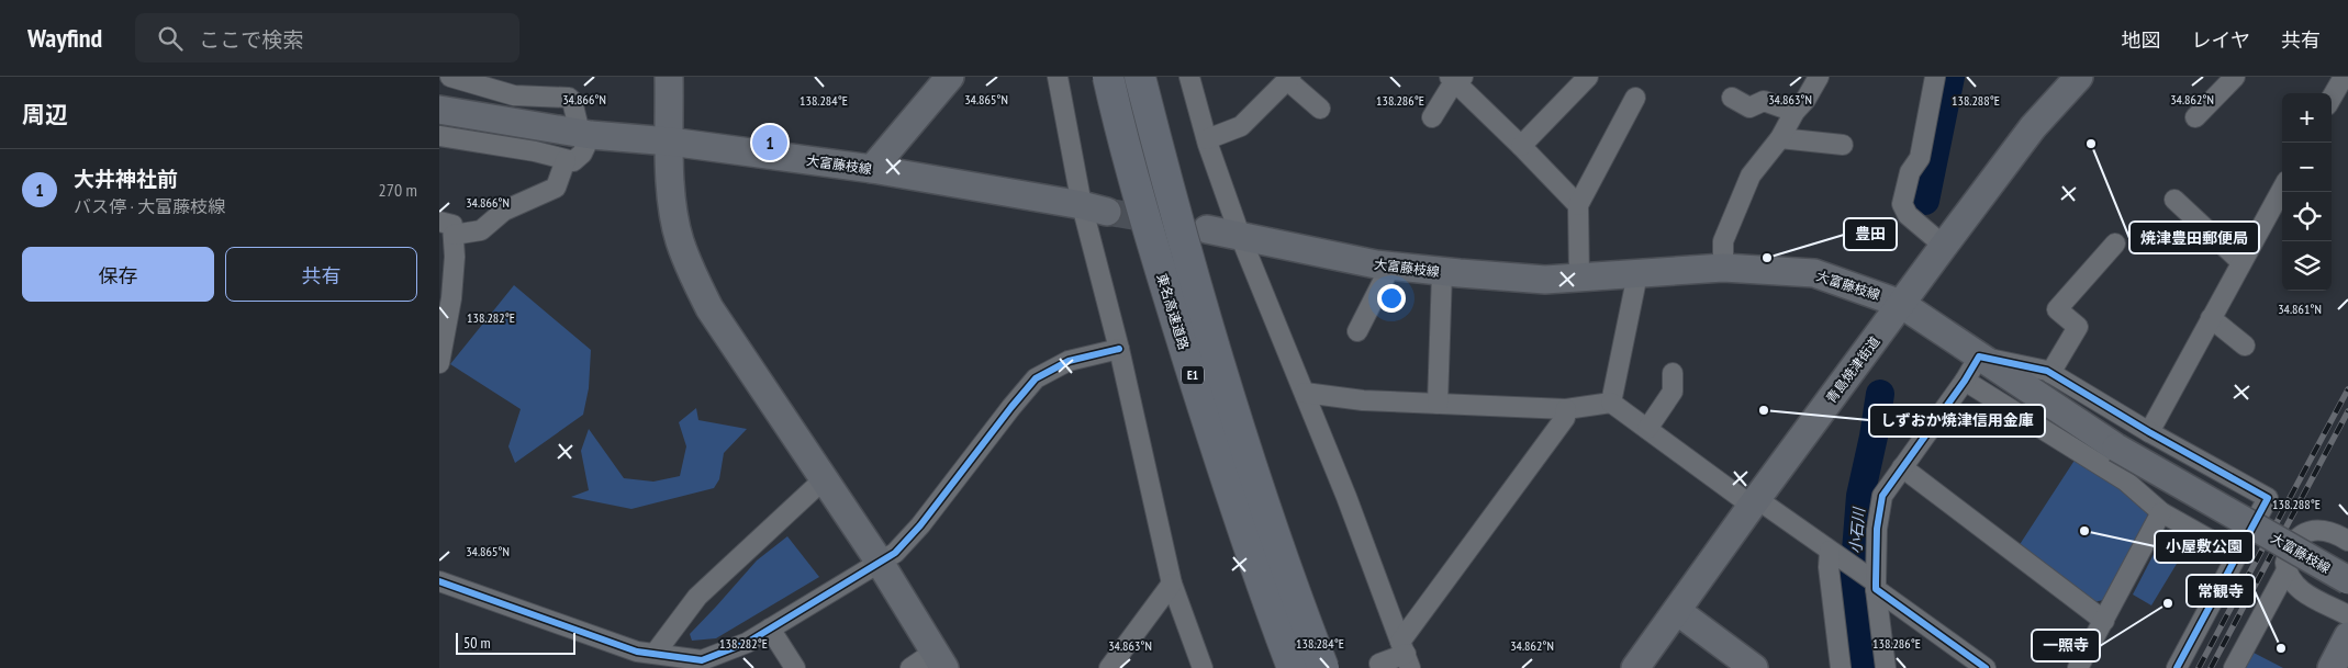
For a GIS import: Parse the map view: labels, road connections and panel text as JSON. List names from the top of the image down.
{
  "streets": {
    "highway": ["東名高速道路", "E1"],
    "main road": ["大富藤枝線", "青島焼津街道"]
  },
  "crossings": [
    ["大富藤枝線", "青島焼津街道"]
  ],
  "water": ["小石川"],
  "places": [
    "焼津豊田郵便局",
    "豊田",
    "しずおか焼津信用金庫",
    "小屋敷公園",
    "一照寺",
    "常観寺"
  ],
  "scale_bar": "50 m",
  "page": {
    "header": "Wayfind",
    "search": "ここで検索",
    "nav": ["地図", "レイヤ", "共有"],
    "heading": "周辺",
    "map_buttons": ["+", "−"],
    "pins": "1",
    "list": [
      {
        "mark": "1",
        "name": "大井神社前",
        "note": "バス停 · 大富藤枝線",
        "value": "270 m"
      }
    ],
    "buttons": ["保存", "共有"],
    "scale": "50 m"
  },
  "coordinates": [
    "34.863°N",
    "34.862°N",
    "34.866°N",
    "34.865°N",
    "138.284°E",
    "138.286°E",
    "138.288°E",
    "34.861°N",
    "138.282°E"
  ]
}
